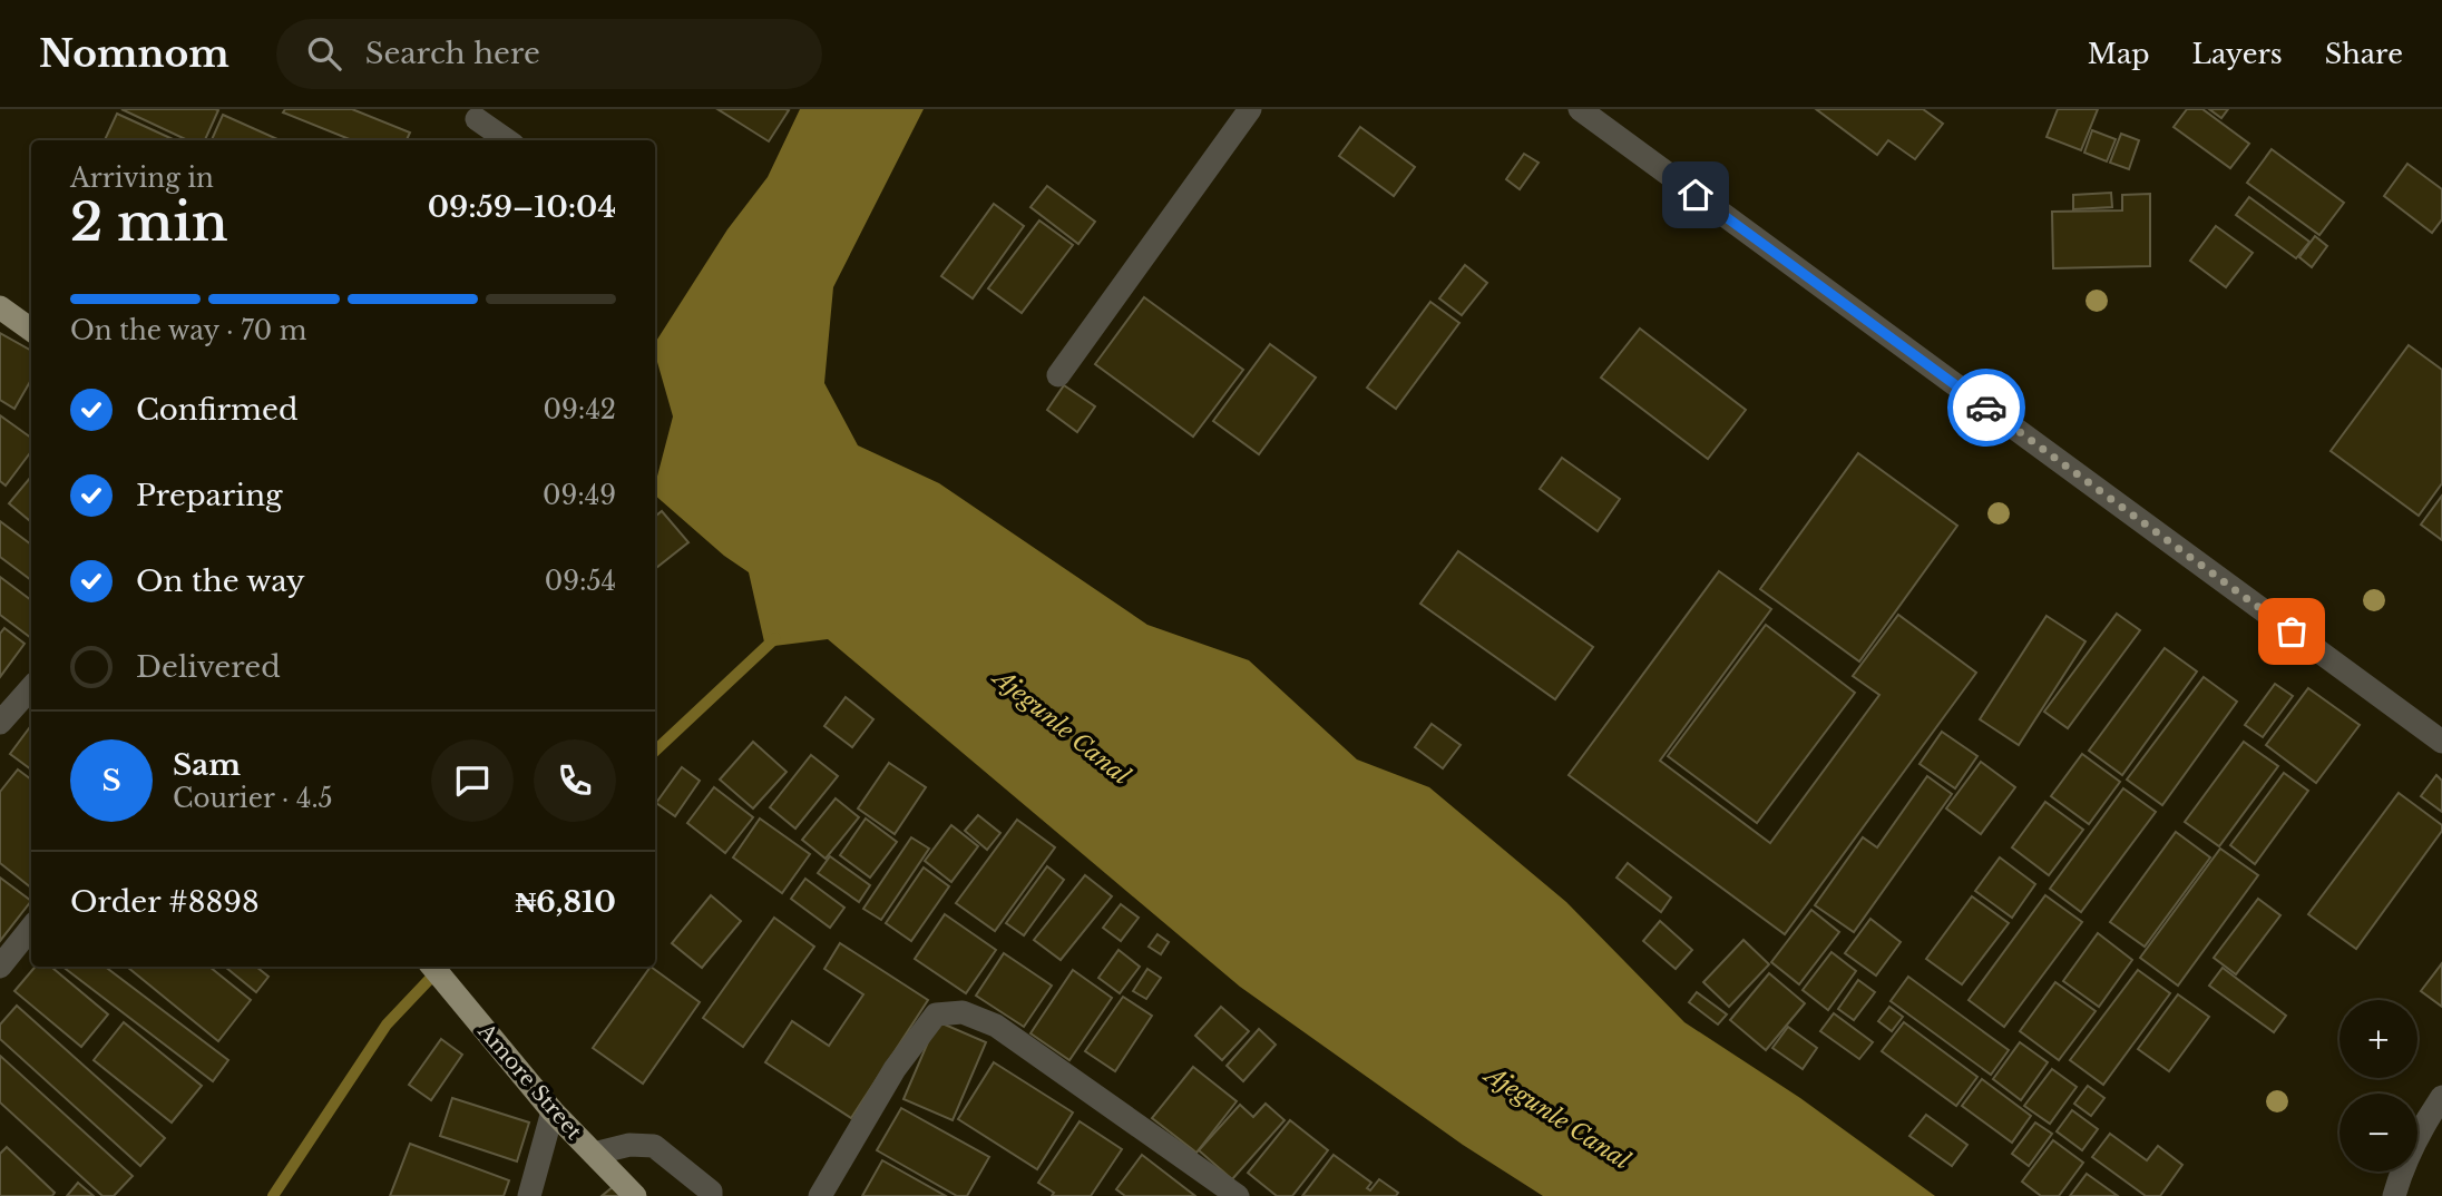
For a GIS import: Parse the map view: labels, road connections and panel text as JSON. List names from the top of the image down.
{
  "streets": {
    "main road": ["Amore Street"]
  },
  "water": ["Ajegunle Canal"],
  "page": {
    "header": "Nomnom",
    "search": "Search here",
    "nav": ["Map", "Layers", "Share"],
    "heading": ["2 min", "Arriving in", "09:59–10:04"],
    "panel": [
      "Sam",
      "Courier · 4.5",
      "Order #8898",
      "₦6,810"
    ],
    "bar": "On the way · 70 m",
    "list": [
      ["Confirmed", "09:42"],
      ["Preparing", "09:49"],
      ["On the way", "09:54"],
      "Delivered"
    ],
    "round": "S",
    "map_buttons": ["+", "−"]
  }
}
